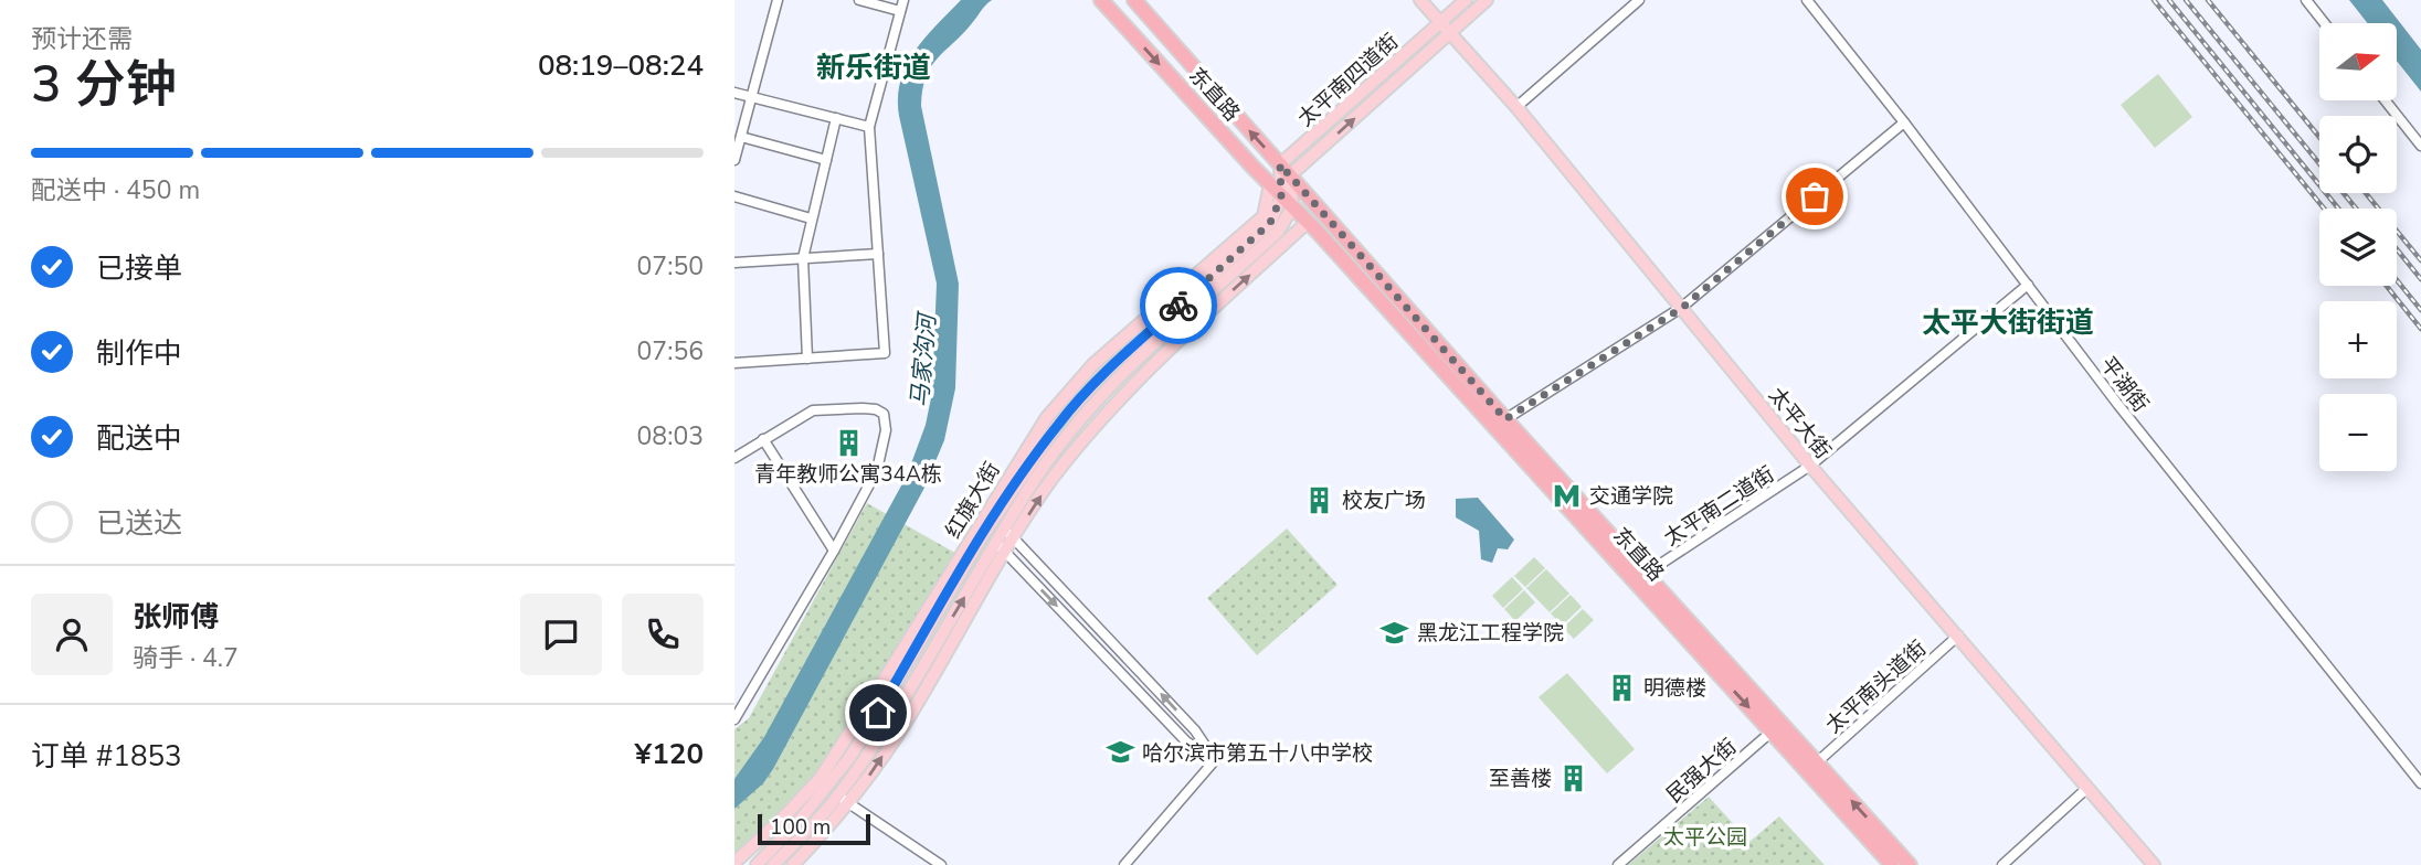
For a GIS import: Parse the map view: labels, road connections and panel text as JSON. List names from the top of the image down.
{
  "streets": {
    "highway": ["东直路"],
    "main road": ["太平南四道街", "太平大街", "红旗大街"],
    "street": [
      "平湖街",
      "太平南二道街",
      "太平南头道街",
      "民强大街"
    ]
  },
  "crossings": [
    ["太平南四道街", "东直路"],
    ["太平南四道街", "太平大街"],
    ["东直路", "红旗大街"],
    ["东直路", "太平南二道街"],
    ["东直路", "太平南头道街"],
    ["东直路", "民强大街"],
    ["平湖街", "太平南二道街"],
    ["太平大街", "太平南二道街"],
    ["太平大街", "太平南头道街"]
  ],
  "districts": ["新乐街道", "太平大街街道"],
  "water": ["马家沟河"],
  "parks": ["太平公园"],
  "places": {
    "building": [
      "青年教师公寓34A栋",
      "校友广场",
      "明德楼",
      "至善楼"
    ],
    "metro station": ["交通学院"],
    "school or university": ["黑龙江工程学院", "哈尔滨市第五十八中学校"]
  },
  "scale_bar": "100 m",
  "north": "right",
  "page": {
    "heading": ["3 分钟", "预计还需", "08:19–08:24"],
    "panel": [
      "张师傅",
      "骑手 · 4.7",
      "订单 #1853",
      "¥120"
    ],
    "map_buttons": ["+", "−"],
    "bar": "配送中 · 450 m",
    "list": [
      ["已接单", "07:50"],
      ["制作中", "07:56"],
      ["配送中", "08:03"],
      "已送达"
    ],
    "scale": "100 m"
  }
}
